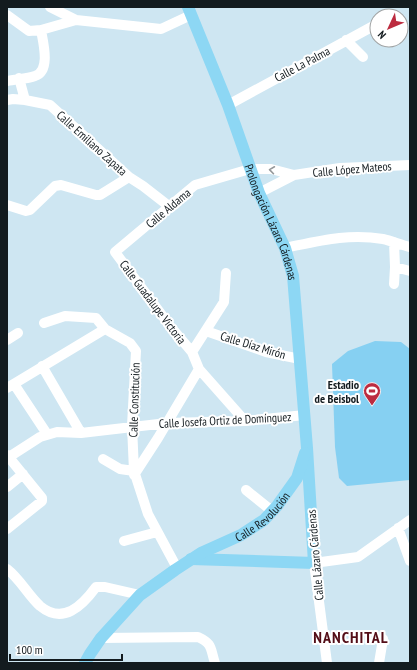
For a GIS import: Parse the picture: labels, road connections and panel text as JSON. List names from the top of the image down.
{
  "streets": {
    "main road": ["Prolongación Lázaro Cárdenas", "Calle Revolución", "Calle Lázaro Cárdenas"],
    "street": [
      "Calle La Palma",
      "Calle Emiliano Zapata",
      "Calle López Mateos",
      "Calle Aldama",
      "Calle Guadalupe Victoria",
      "Calle Díaz Mirón",
      "Calle Constitución",
      "Calle Josefa Ortiz de Domínguez"
    ]
  },
  "crossings": [
    ["Calle La Palma", "Prolongación Lázaro Cárdenas"],
    ["Calle Emiliano Zapata", "Calle Aldama"],
    ["Calle López Mateos", "Calle Aldama"],
    ["Calle López Mateos", "Prolongación Lázaro Cárdenas"],
    ["Calle Aldama", "Prolongación Lázaro Cárdenas"],
    ["Calle Aldama", "Calle Guadalupe Victoria"],
    ["Prolongación Lázaro Cárdenas", "Calle Díaz Mirón"],
    ["Prolongación Lázaro Cárdenas", "Calle Josefa Ortiz de Domínguez"],
    ["Prolongación Lázaro Cárdenas", "Calle Revolución"],
    ["Prolongación Lázaro Cárdenas", "Calle Lázaro Cárdenas"],
    ["Calle Guadalupe Victoria", "Calle Díaz Mirón"],
    ["Calle Constitución", "Calle Josefa Ortiz de Domínguez"],
    ["Calle Constitución", "Calle Revolución"],
    ["Calle Revolución", "Calle Lázaro Cárdenas"]
  ],
  "districts": ["NANCHITAL"],
  "places": {
    "sports": ["Estadio de Beisbol"]
  },
  "scale_bar": "100 m",
  "north": "bottom left"
}
